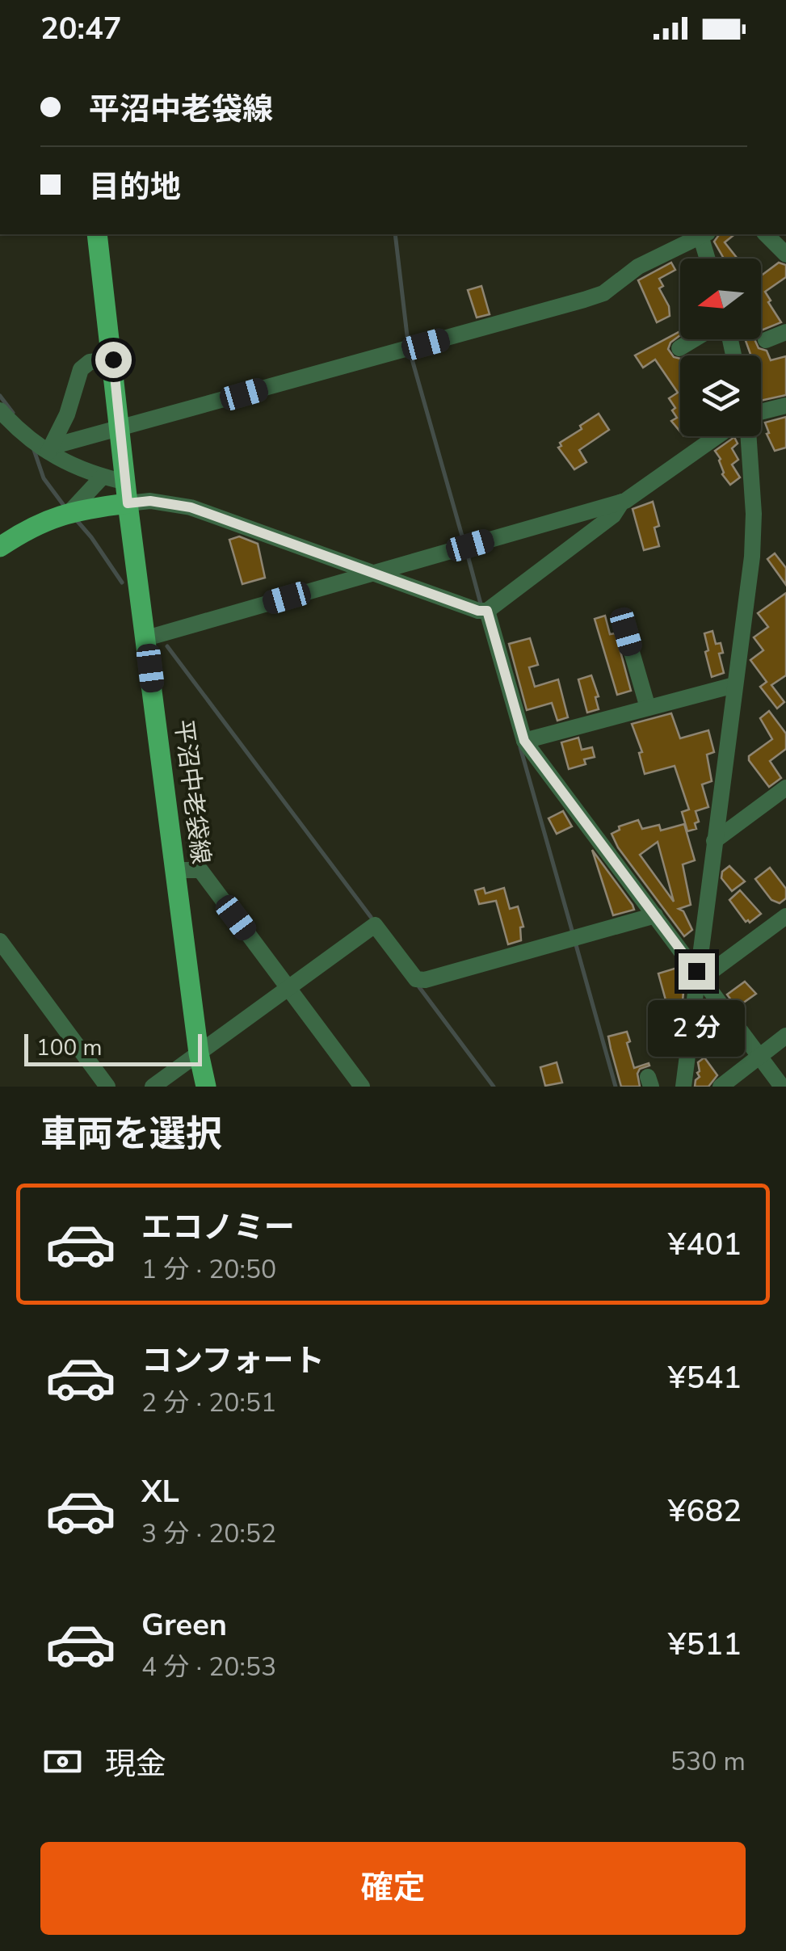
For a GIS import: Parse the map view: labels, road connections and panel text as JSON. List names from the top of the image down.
{
  "streets": {
    "main road": ["平沼中老袋線"]
  },
  "scale_bar": "100 m",
  "north": "left",
  "page": {
    "status": "20:47",
    "banner": ["平沼中老袋線", "目的地"],
    "bubble": "2 分",
    "scale": "100 m",
    "heading": "車両を選択",
    "list": [
      {
        "name": "エコノミー",
        "note": "1 分 · 20:50",
        "value": "¥401"
      },
      {
        "name": "コンフォート",
        "note": "2 分 · 20:51",
        "value": "¥541"
      },
      {
        "name": "XL",
        "note": "3 分 · 20:52",
        "value": "¥682"
      },
      {
        "name": "Green",
        "note": "4 分 · 20:53",
        "value": "¥511"
      }
    ],
    "pay": ["現金", "530 m"],
    "buttons": "確定"
  }
}
